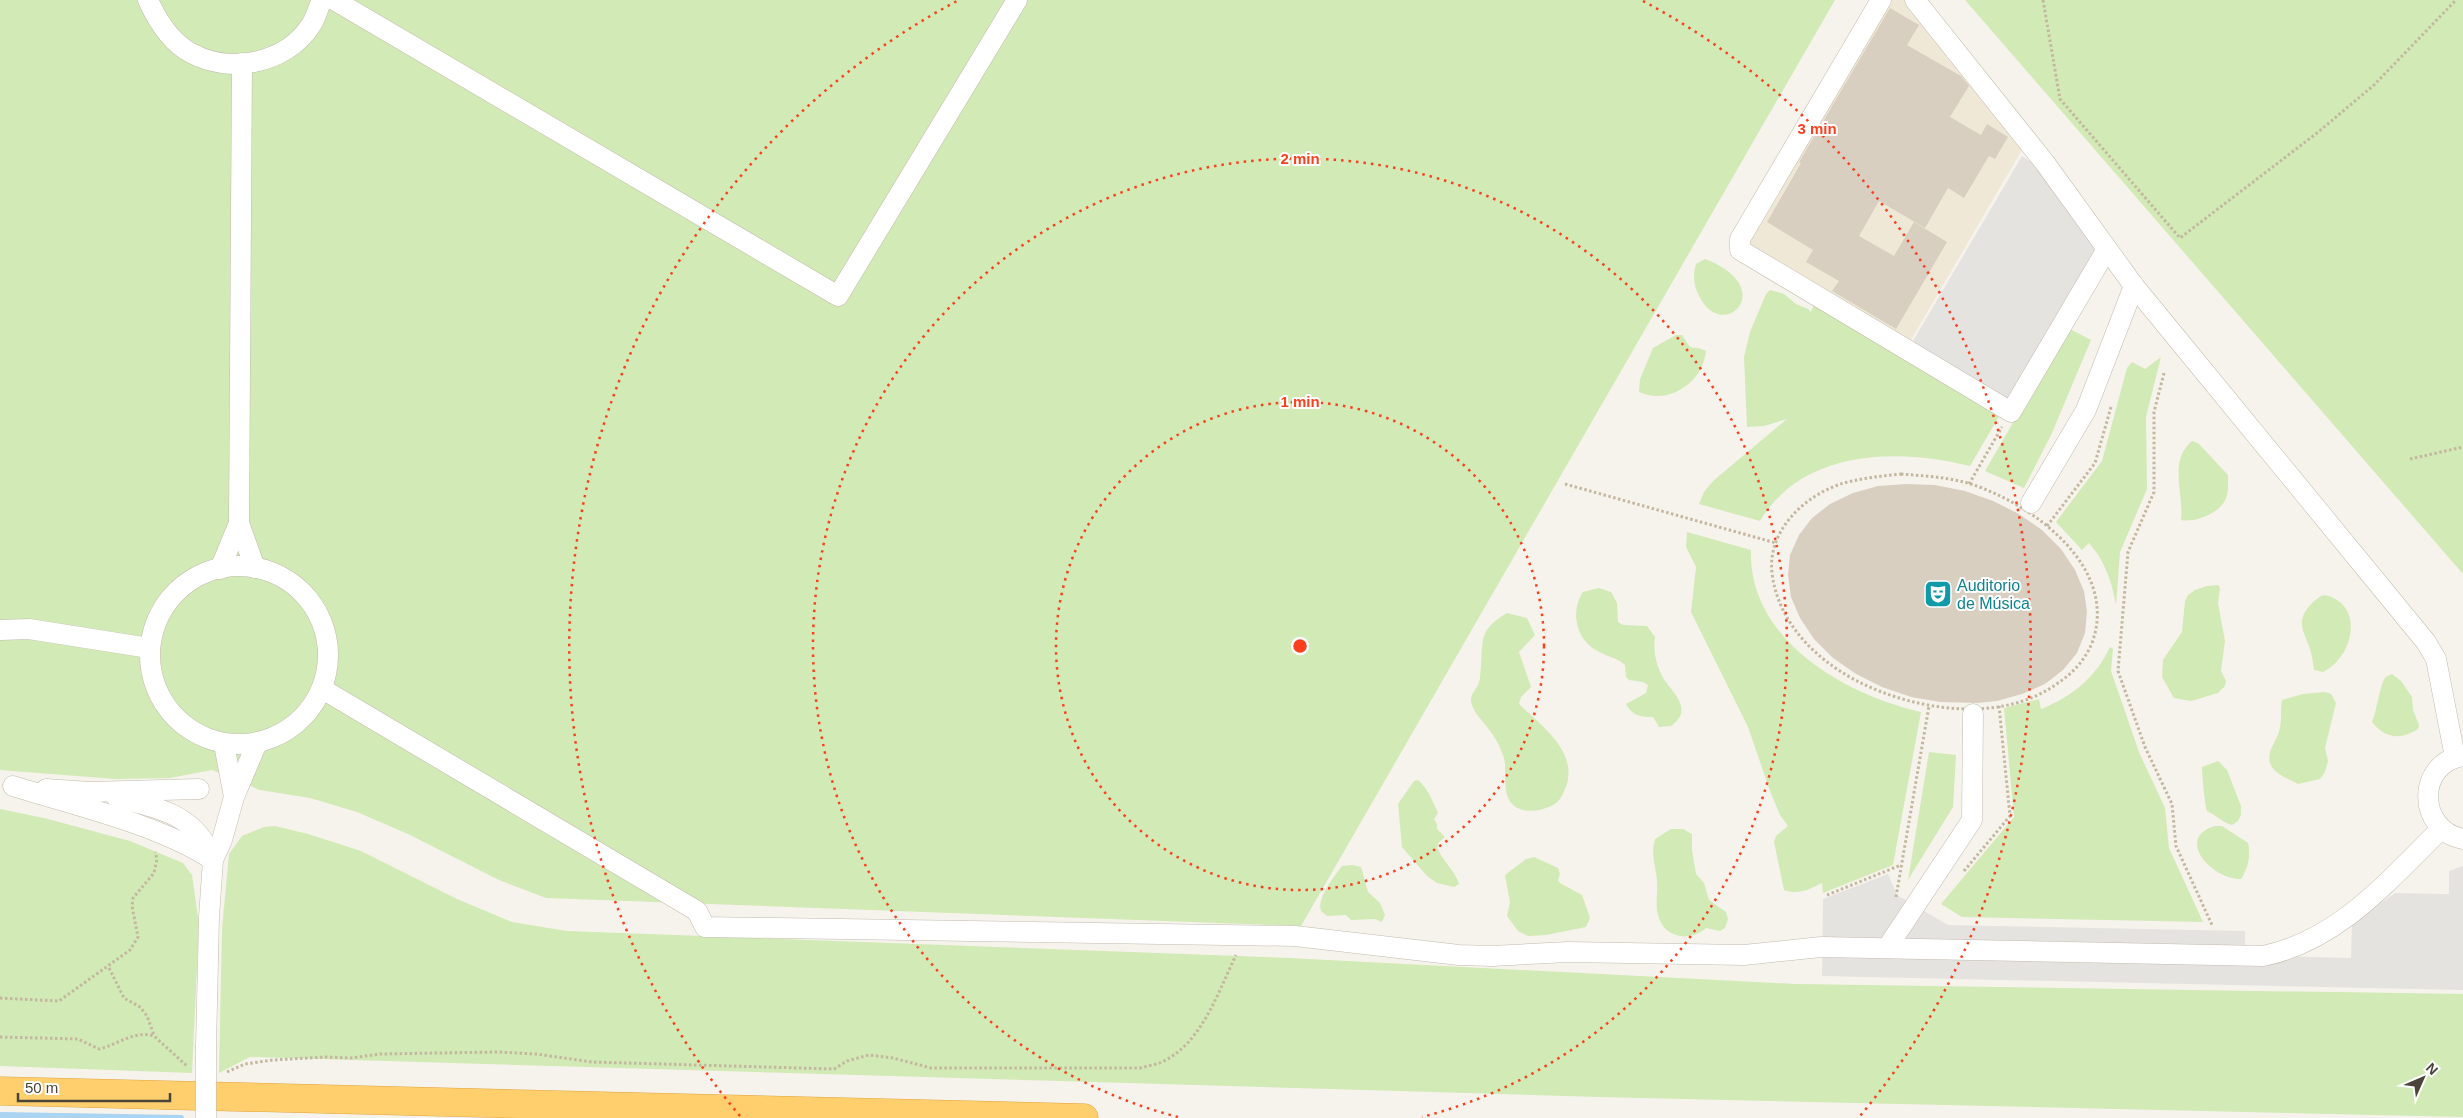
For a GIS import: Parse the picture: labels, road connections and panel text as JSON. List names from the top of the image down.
{
  "places": {
    "theatre": ["Auditorio de Música"]
  },
  "scale_bar": "50 m",
  "north": "top right",
  "rings": ["3 min", "2 min", "1 min"]
}
